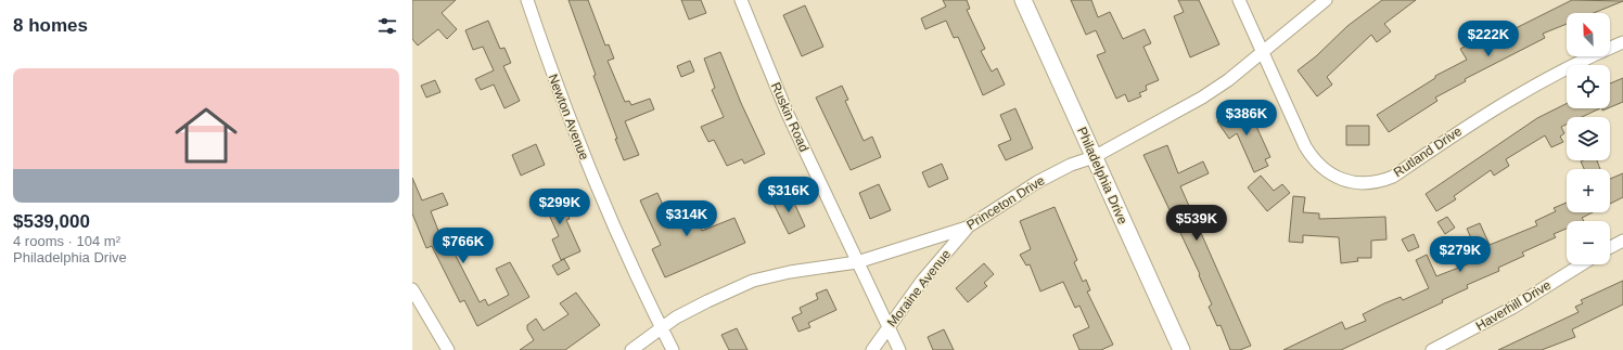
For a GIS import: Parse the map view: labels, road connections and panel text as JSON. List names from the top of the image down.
{
  "streets": {
    "main road": ["Philadelphia Drive"],
    "street": [
      "Newton Avenue",
      "Ruskin Road",
      "Rutland Drive",
      "Princeton Drive",
      "Moraine Avenue",
      "Haverhill Drive"
    ]
  },
  "crossings": [
    ["Newton Avenue", "Princeton Drive"],
    ["Ruskin Road", "Princeton Drive"],
    ["Ruskin Road", "Moraine Avenue"],
    ["Rutland Drive", "Princeton Drive"],
    ["Philadelphia Drive", "Princeton Drive"],
    ["Princeton Drive", "Moraine Avenue"]
  ],
  "north": "top left",
  "page": {
    "heading": "8 homes",
    "map_buttons": ["+", "−"],
    "price": [
      "$222K",
      "$386K",
      "$316K",
      "$299K",
      "$314K",
      "$539K",
      "$766K",
      "$279K"
    ],
    "list": [
      {
        "name": "$539,000",
        "note": "4 rooms · 104 m² · Philadelphia Drive"
      }
    ]
  }
}
